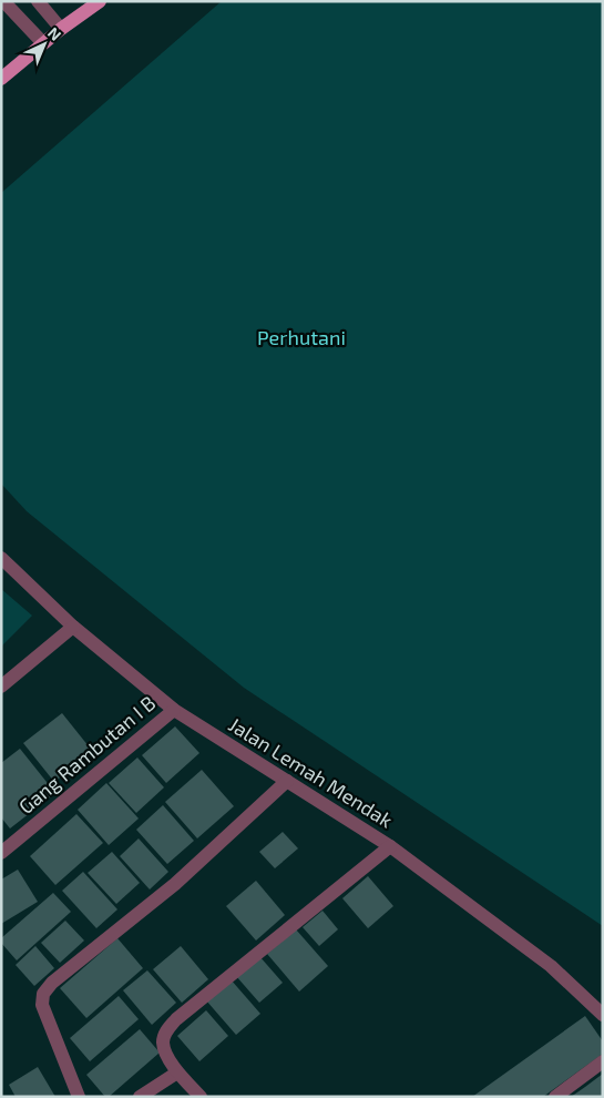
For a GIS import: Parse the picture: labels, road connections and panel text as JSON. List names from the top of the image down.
{
  "streets": {
    "street": ["Gang Rambutan I B", "Jalan Lemah Mendak"]
  },
  "crossings": [
    ["Gang Rambutan I B", "Jalan Lemah Mendak"]
  ],
  "parks": ["Perhutani"],
  "north": "top right"
}
